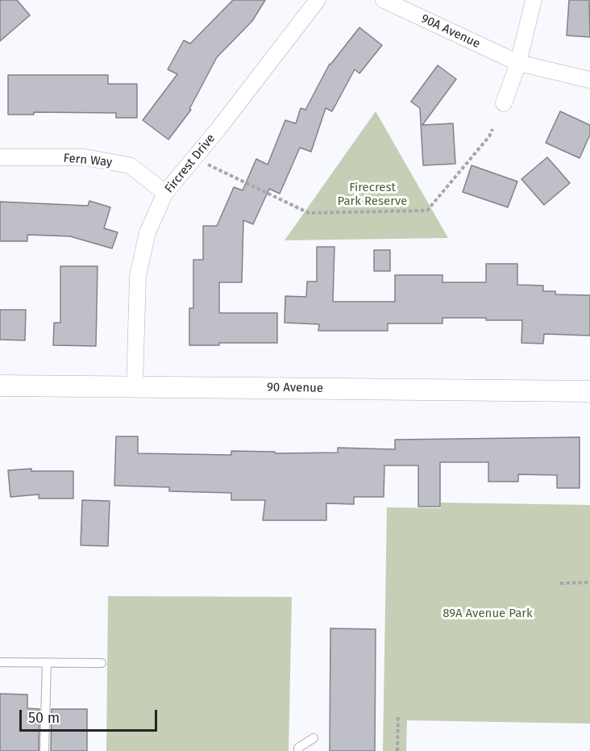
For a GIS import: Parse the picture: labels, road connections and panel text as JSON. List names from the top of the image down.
{
  "streets": {
    "street": [
      "90A Avenue",
      "Fern Way",
      "Fircrest Drive",
      "90 Avenue"
    ]
  },
  "crossings": [
    ["Fern Way", "Fircrest Drive"],
    ["Fircrest Drive", "90 Avenue"]
  ],
  "parks": ["Firecrest Park Reserve", "89A Avenue Park"],
  "scale_bar": "50 m"
}
